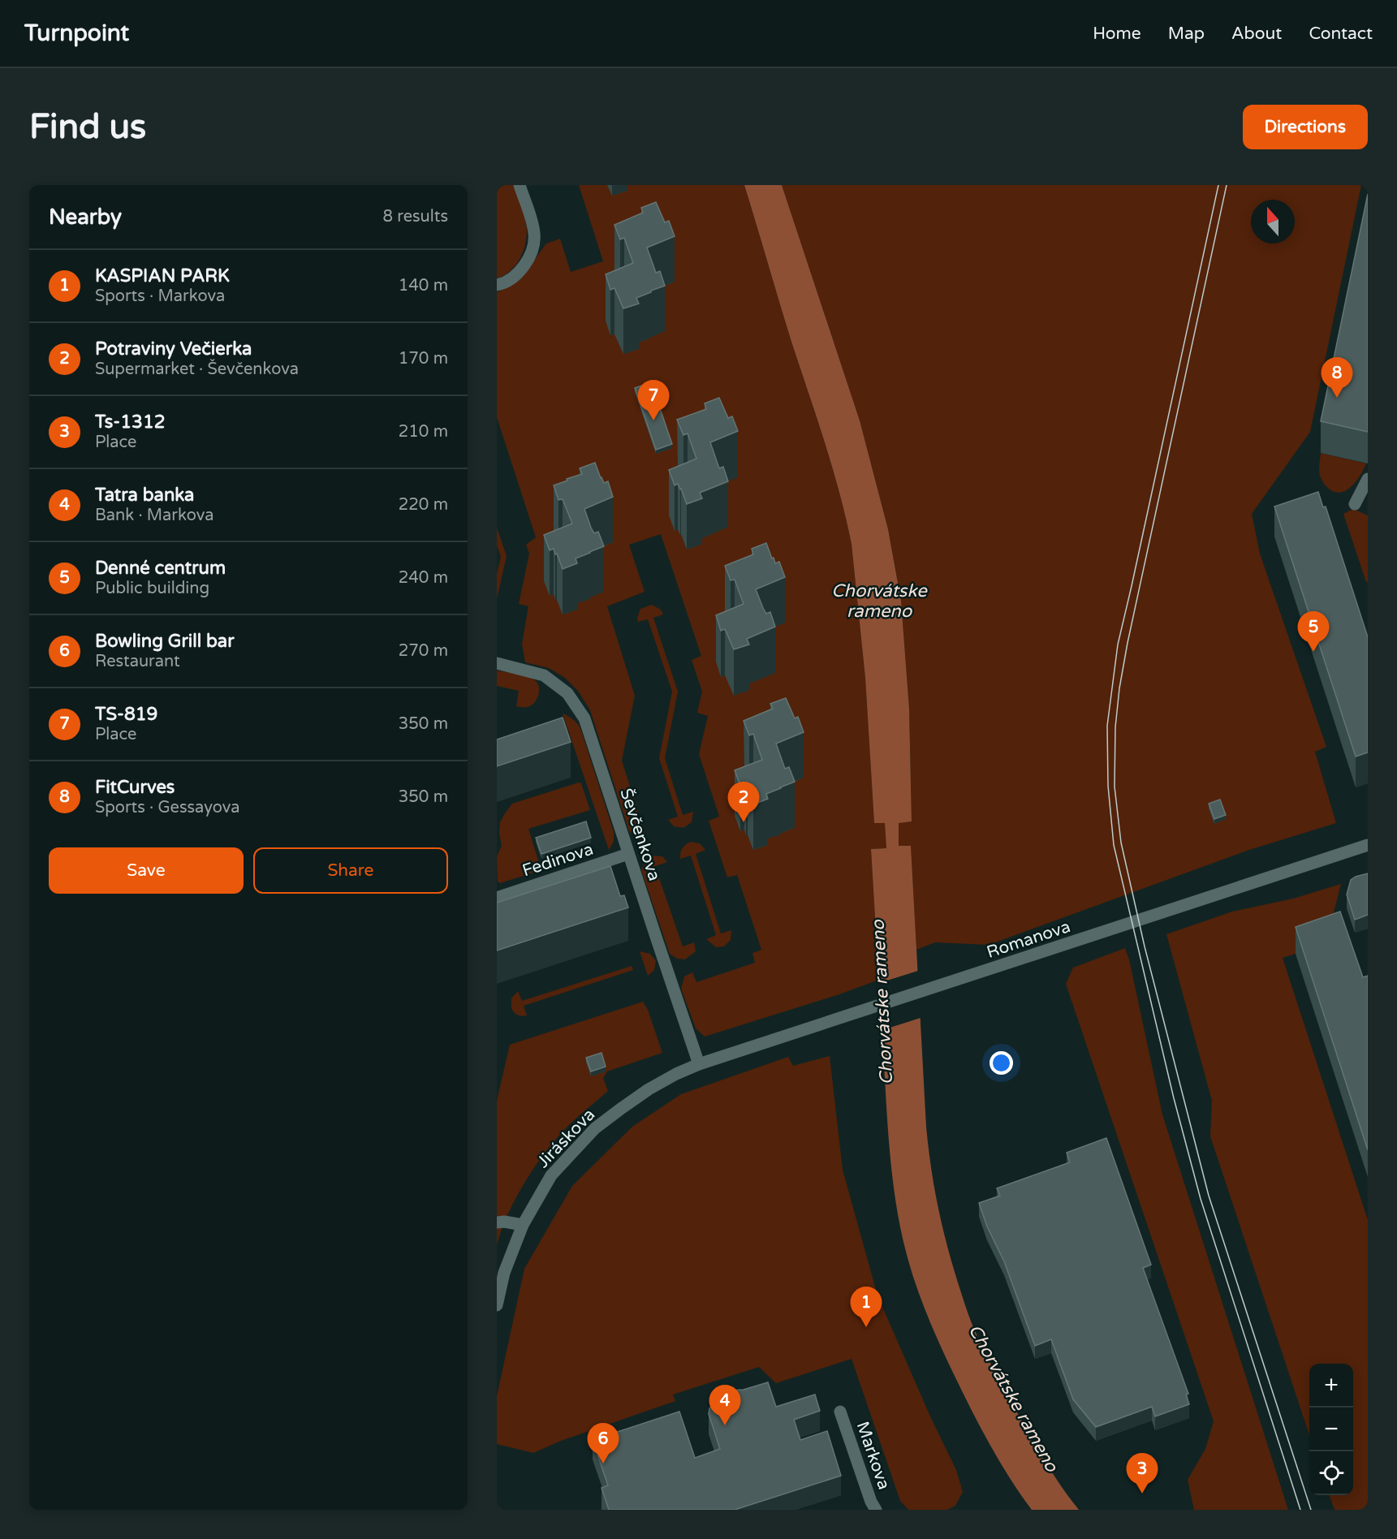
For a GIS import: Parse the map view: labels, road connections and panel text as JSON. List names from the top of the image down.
{
  "streets": {
    "street": [
      "Ševčenkova",
      "Fedinova",
      "Romanova",
      "Jiráskova",
      "Markova"
    ]
  },
  "crossings": [
    ["Ševčenkova", "Fedinova"],
    ["Ševčenkova", "Romanova"],
    ["Ševčenkova", "Jiráskova"],
    ["Romanova", "Jiráskova"]
  ],
  "water": ["Chorvátske rameno"],
  "north": "top",
  "page": {
    "header": "Turnpoint",
    "nav": [
      "Home",
      "Map",
      "About",
      "Contact"
    ],
    "buttons": [
      "Directions",
      ["Save", "Share"]
    ],
    "title": "Find us",
    "heading": ["Nearby", "8 results"],
    "list": [
      {
        "mark": "1",
        "name": "KASPIAN PARK",
        "note": "Sports · Markova",
        "value": "140 m"
      },
      {
        "mark": "2",
        "name": "Potraviny Večierka",
        "note": "Supermarket · Ševčenkova",
        "value": "170 m"
      },
      {
        "mark": "3",
        "name": "Ts-1312",
        "note": "Place",
        "value": "210 m"
      },
      {
        "mark": "4",
        "name": "Tatra banka",
        "note": "Bank · Markova",
        "value": "220 m"
      },
      {
        "mark": "5",
        "name": "Denné centrum",
        "note": "Public building",
        "value": "240 m"
      },
      {
        "mark": "6",
        "name": "Bowling Grill bar",
        "note": "Restaurant",
        "value": "270 m"
      },
      {
        "mark": "7",
        "name": "TS-819",
        "note": "Place",
        "value": "350 m"
      },
      {
        "mark": "8",
        "name": "FitCurves",
        "note": "Sports · Gessayova",
        "value": "350 m"
      }
    ],
    "pins": [
      "8",
      "7",
      "5",
      "2",
      "1",
      "4",
      "6",
      "3"
    ],
    "map_buttons": ["+", "−"]
  }
}
